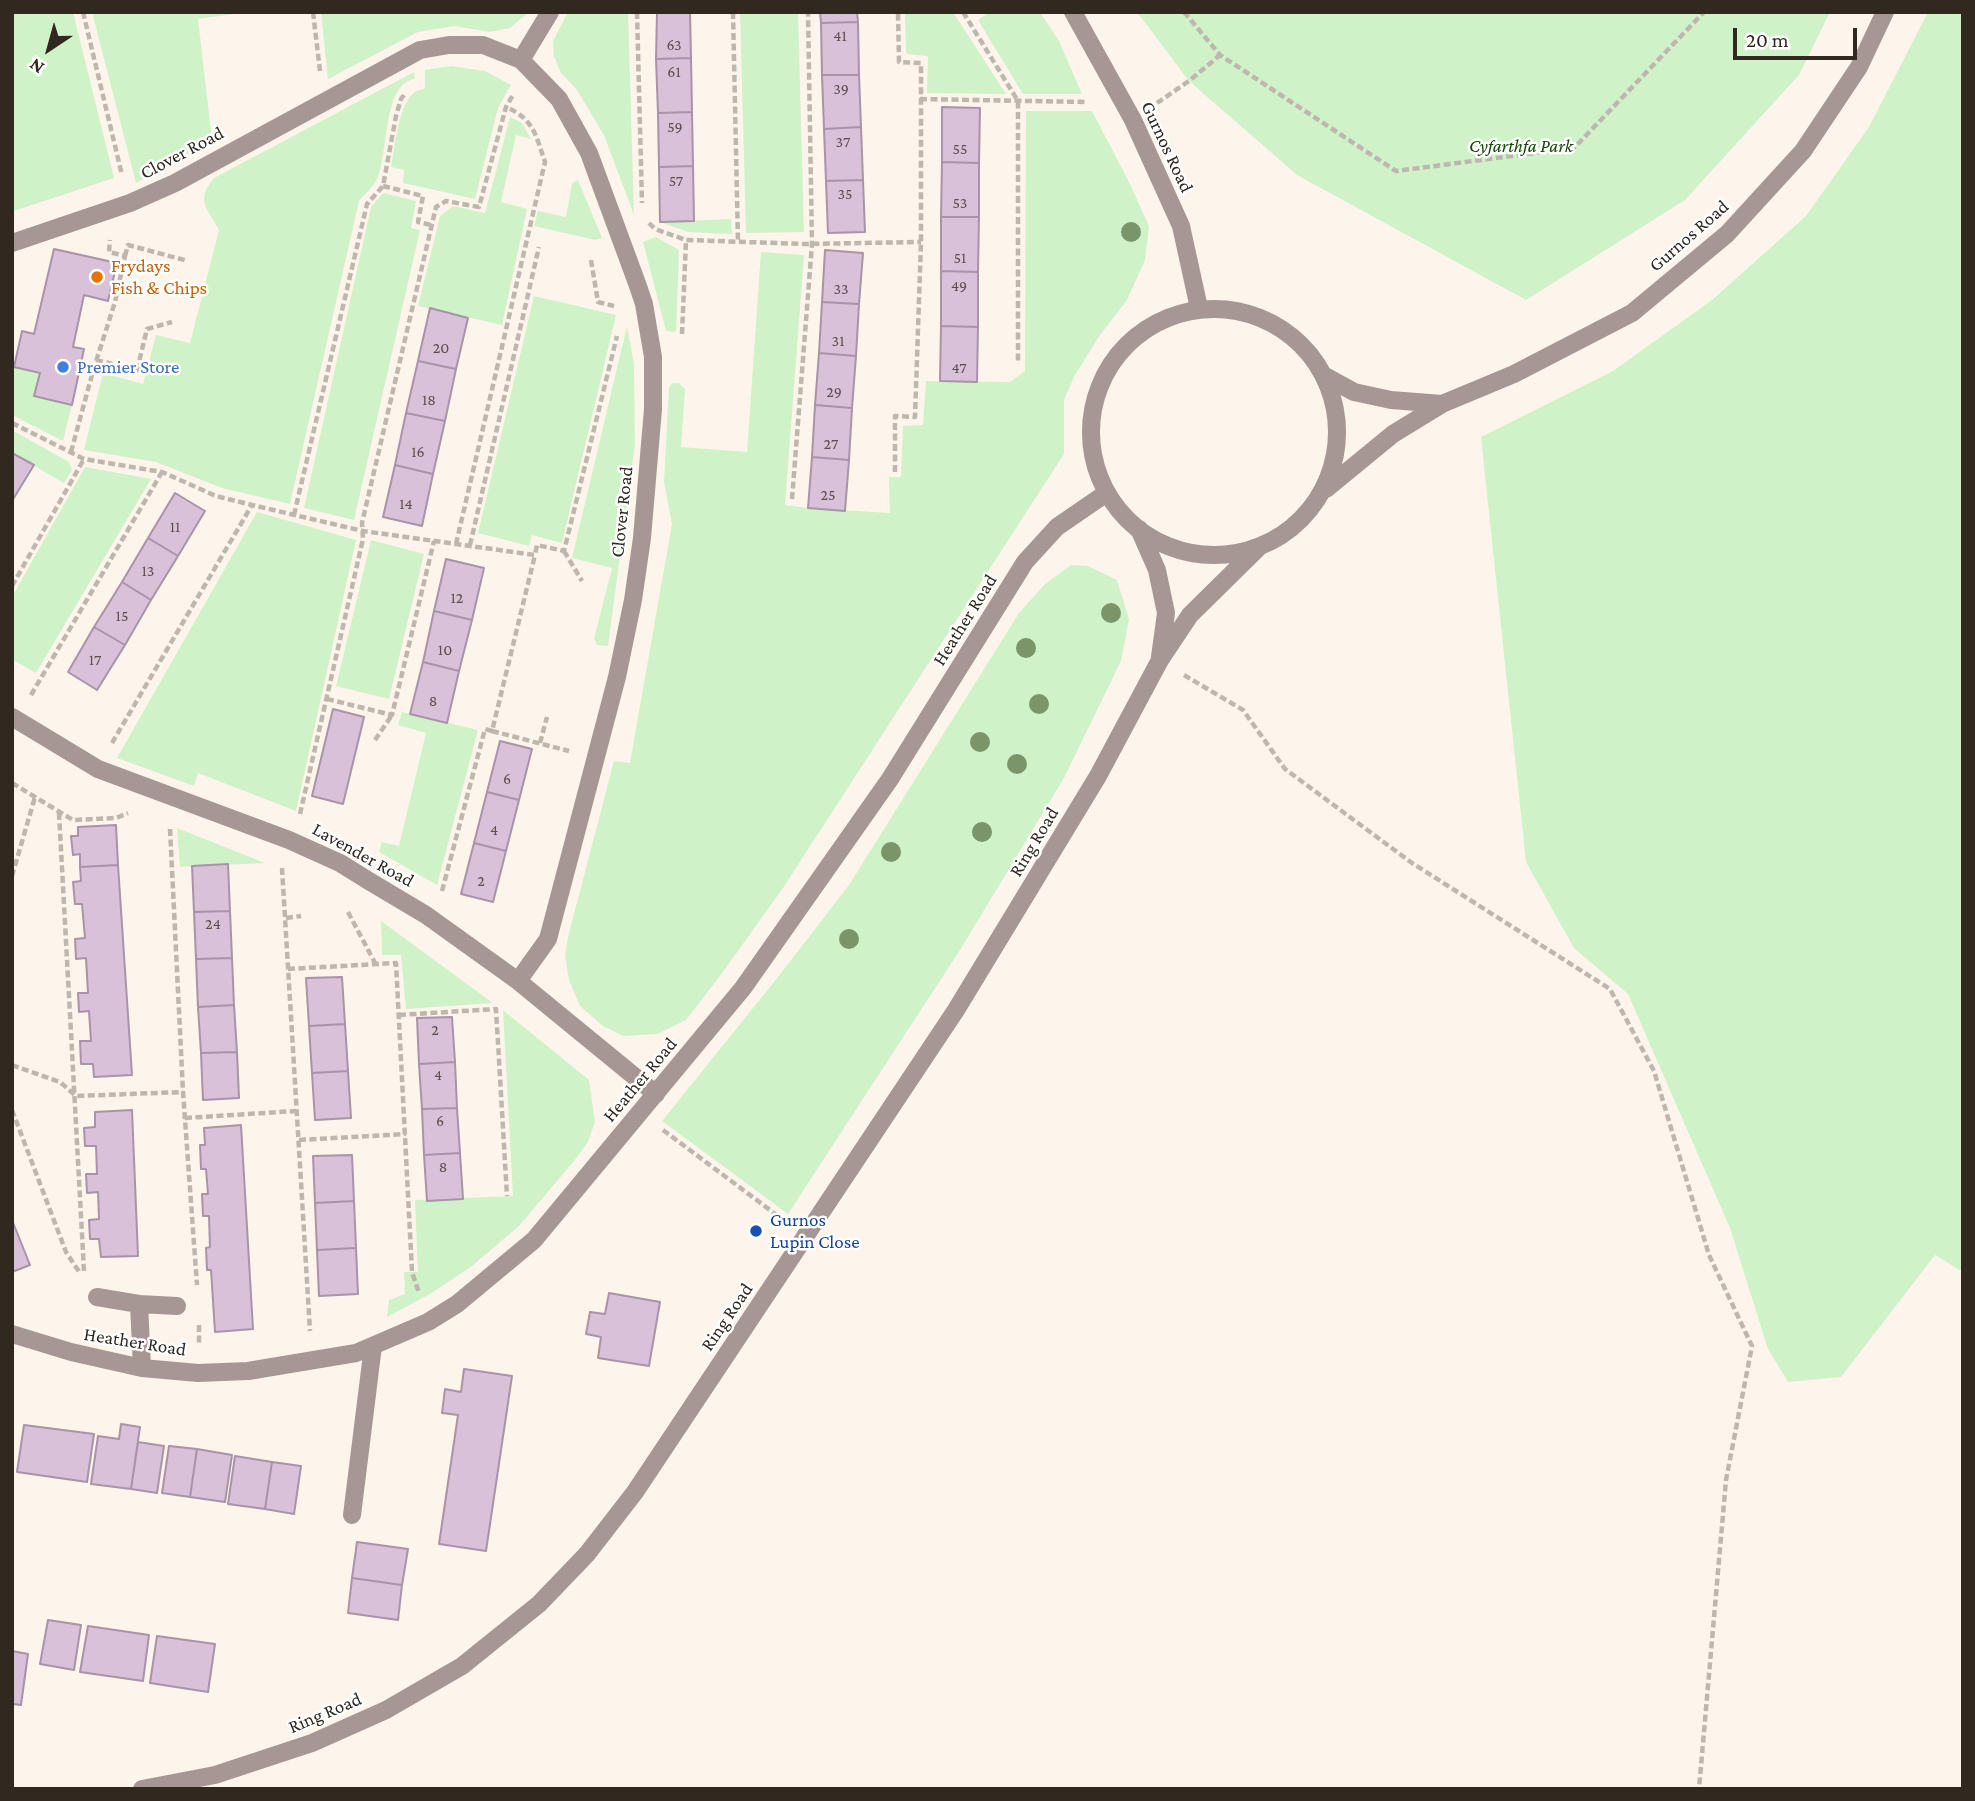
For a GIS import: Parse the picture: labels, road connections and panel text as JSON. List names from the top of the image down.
{
  "streets": {
    "street": [
      "Gurnos Road",
      "Clover Road",
      "Heather Road",
      "Ring Road",
      "Lavender Road"
    ]
  },
  "crossings": [
    ["Gurnos Road", "Heather Road"],
    ["Gurnos Road", "Ring Road"],
    ["Clover Road", "Lavender Road"],
    ["Heather Road", "Ring Road"],
    ["Heather Road", "Lavender Road"]
  ],
  "parks": ["Cyfarthfa Park"],
  "places": ["Frydays Fish & Chips", "Premier Store", "Gurnos Lupin Close"],
  "house_numbers": [
    "41",
    "63",
    "61",
    "39",
    "59",
    "37",
    "55",
    "57",
    "35",
    "53",
    "51",
    "49",
    "33",
    "31",
    "20",
    "47",
    "29",
    "18",
    "27",
    "16",
    "25",
    "14",
    "11",
    "13",
    "12",
    "15",
    "10",
    "17",
    "8",
    "6",
    "4",
    "2",
    "24",
    "2",
    "4",
    "6",
    "8"
  ],
  "scale_bar": "20 m",
  "north": "bottom left"
}
